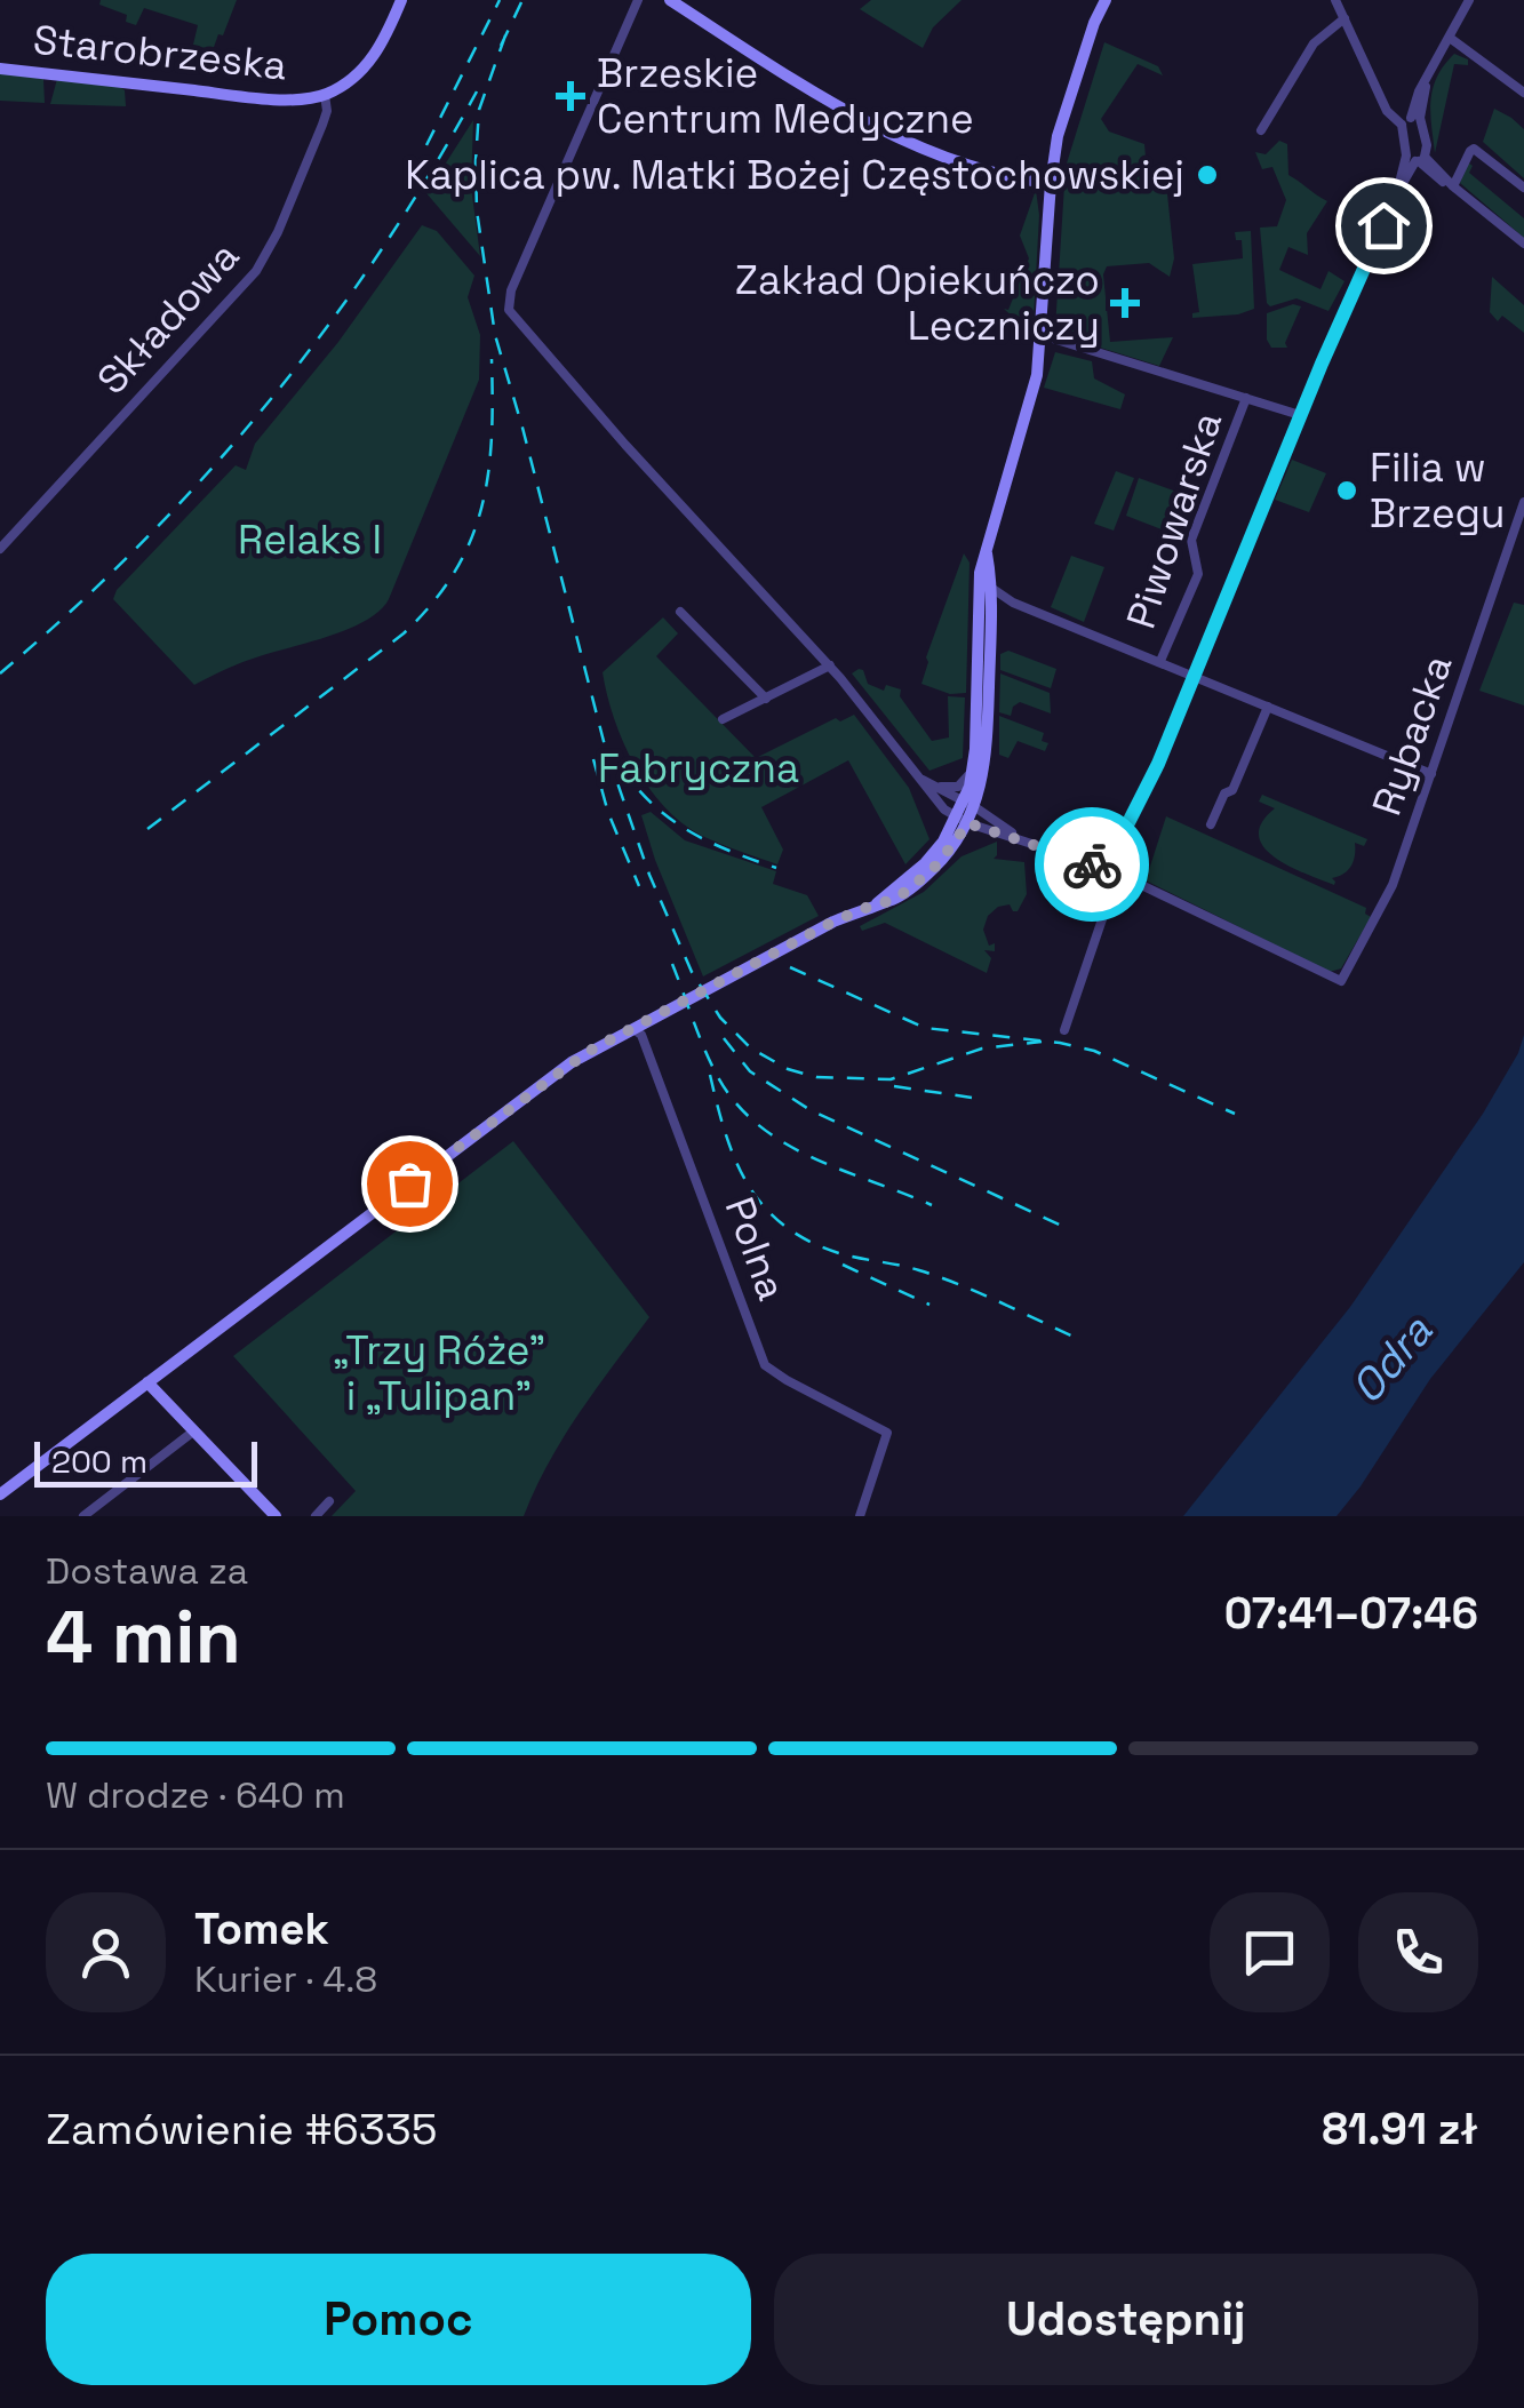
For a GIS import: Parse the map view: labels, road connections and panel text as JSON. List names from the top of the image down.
{
  "streets": {
    "main road": ["Starobrzeska"],
    "street": [
      "Składowa",
      "Piwowarska",
      "Rybacka",
      "Polna"
    ]
  },
  "crossings": [
    ["Starobrzeska", "Składowa"]
  ],
  "water": ["Odra"],
  "parks": ["Relaks I", "Fabryczna", "„Trzy Róże” i „Tulipan”"],
  "places": {
    "health": ["Brzeskie Centrum Medyczne", "Zakład Opiekuńczo Leczniczy"],
    "other": ["Kaplica pw. Matki Bożej Częstochowskiej", "Filia w Brzegu"]
  },
  "scale_bar": "200 m",
  "page": {
    "scale": "200 m",
    "heading": ["4 min", "Dostawa za", "07:41–07:46"],
    "panel": [
      "Tomek",
      "Kurier · 4.8",
      "Zamówienie #6335",
      "81.91 zł"
    ],
    "bar": "W drodze · 640 m",
    "buttons": ["Pomoc", "Udostępnij"]
  }
}
